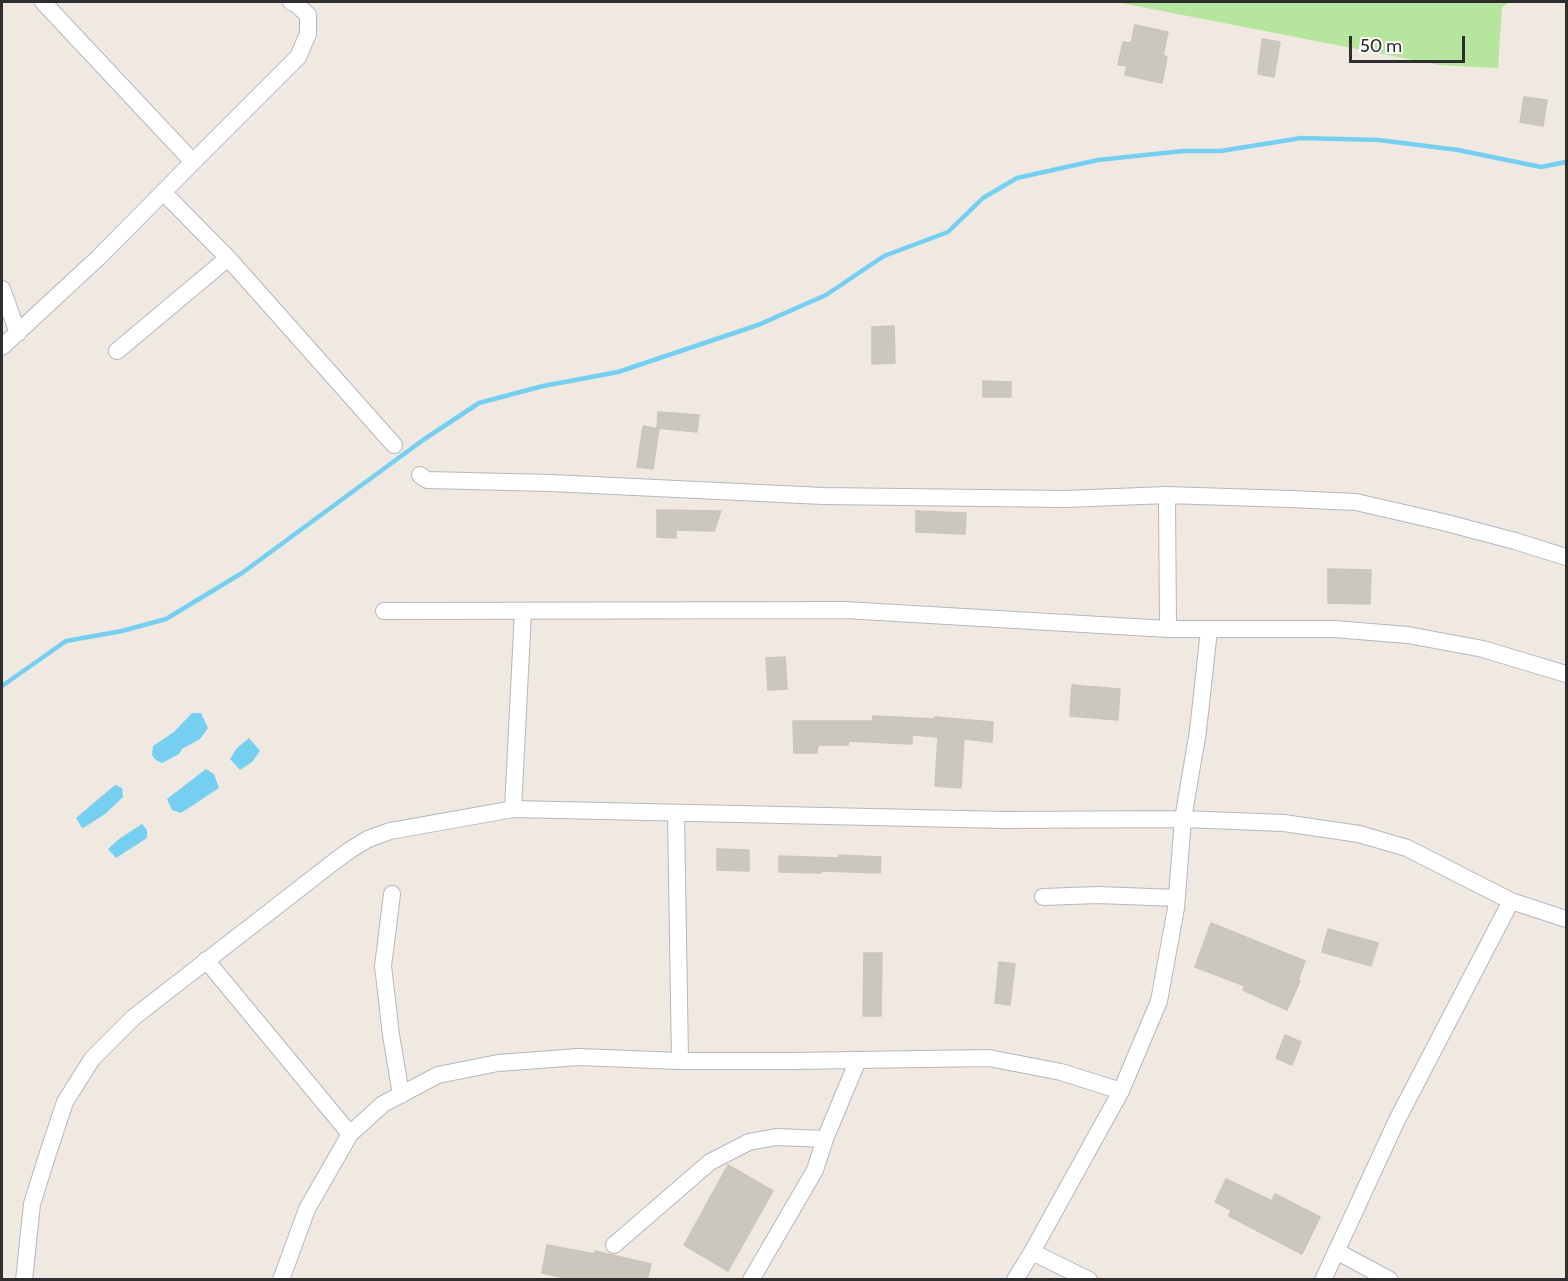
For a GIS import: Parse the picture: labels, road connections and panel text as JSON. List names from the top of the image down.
{
  "scale_bar": "50 m"
}
